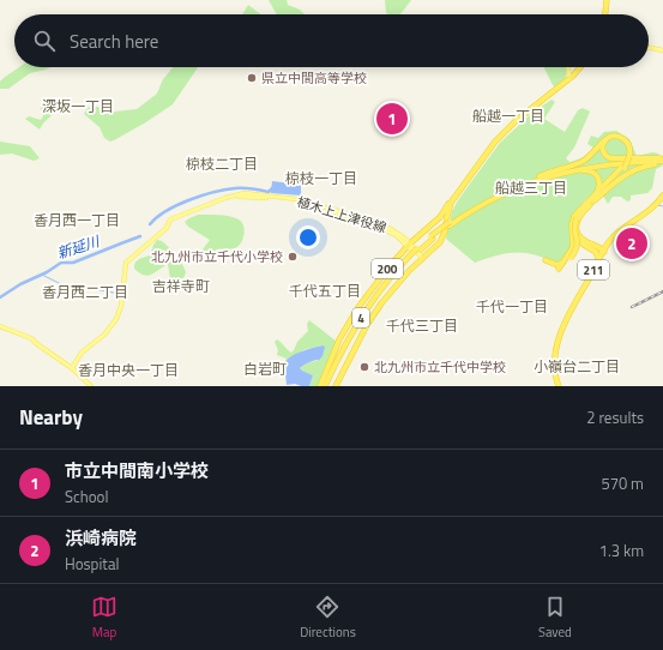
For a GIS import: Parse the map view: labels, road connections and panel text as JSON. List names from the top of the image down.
{
  "streets": {
    "highway": ["200", "211", "4"],
    "main road": ["植木上上津役線"]
  },
  "crossings": [
    ["植木上上津役線", "200"]
  ],
  "districts": [
    "深坂一丁目",
    "船越一丁目",
    "椋枝二丁目",
    "椋枝一丁目",
    "船越三丁目",
    "香月西一丁目",
    "吉祥寺町",
    "千代五丁目",
    "香月西二丁目",
    "千代一丁目",
    "千代三丁目",
    "小嶺台二丁目",
    "白岩町",
    "香月中央一丁目"
  ],
  "water": ["新延川"],
  "places": ["県立中間高等学校", "北九州市立千代小学校", "北九州市立千代中学校"],
  "page": {
    "search": "Search here",
    "pins": ["1", "2"],
    "heading": ["Nearby", "2 results"],
    "list": [
      {
        "mark": "1",
        "name": "市立中間南小学校",
        "note": "School",
        "value": "570 m"
      },
      {
        "mark": "2",
        "name": "浜崎病院",
        "note": "Hospital",
        "value": "1.3 km"
      }
    ],
    "nav": ["Map", "Directions", "Saved"]
  }
}
